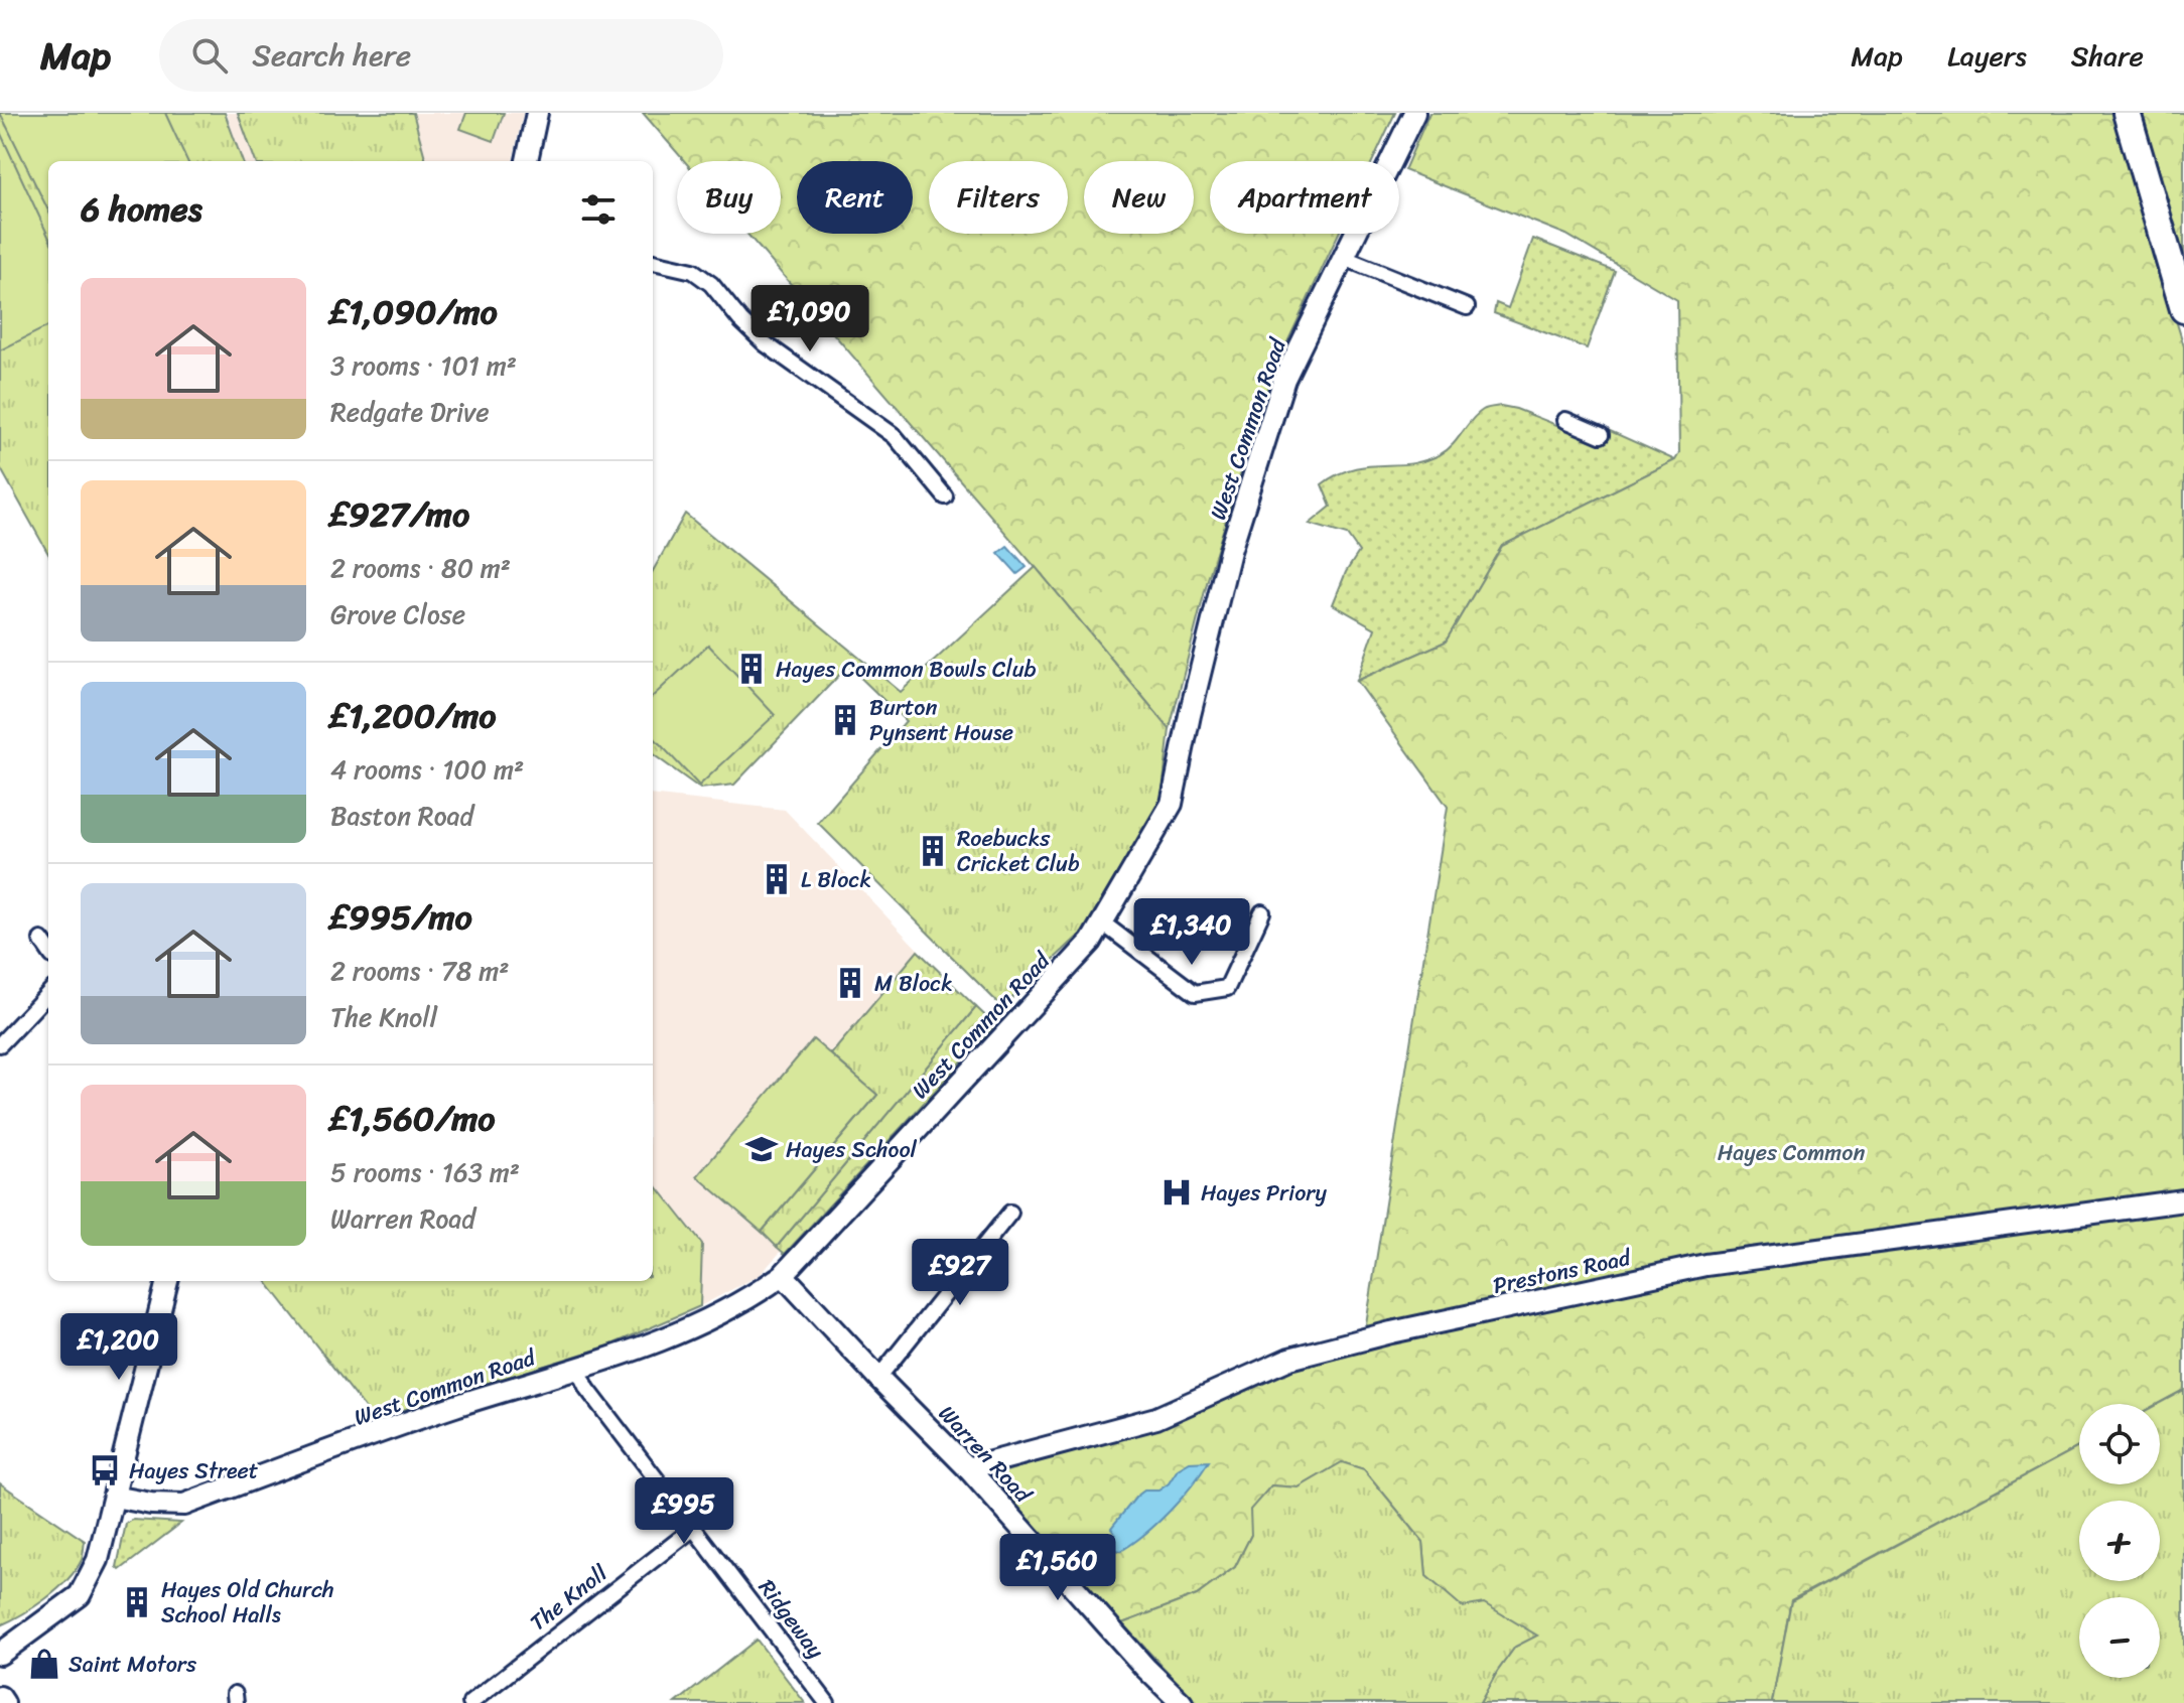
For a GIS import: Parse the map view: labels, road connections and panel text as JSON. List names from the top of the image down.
{
  "streets": {
    "street": [
      "West Common Road",
      "Prestons Road",
      "Warren Road",
      "The Knoll",
      "Ridgeway"
    ]
  },
  "crossings": [
    ["West Common Road", "Warren Road"],
    ["West Common Road", "Ridgeway"],
    ["Prestons Road", "Warren Road"],
    ["The Knoll", "Ridgeway"]
  ],
  "parks": ["Hayes Common"],
  "places": {
    "building": [
      "Hayes Common Bowls Club",
      "Burton Pynsent House",
      "Roebucks Cricket Club",
      "L Block",
      "M Block",
      "Hayes Old Church School Halls"
    ],
    "school or university": ["Hayes School"],
    "hospital": ["Hayes Priory"],
    "bus stop": ["Hayes Street"],
    "shop": ["Saint Motors"]
  },
  "page": {
    "header": "Map",
    "search": "Search here",
    "nav": ["Map", "Layers", "Share"],
    "chip": [
      "Buy",
      "Rent",
      "Filters",
      "New",
      "Apartment"
    ],
    "heading": "6 homes",
    "list": [
      {
        "name": "£1,090/mo",
        "note": "3 rooms · 101 m² · Redgate Drive"
      },
      {
        "name": "£927/mo",
        "note": "2 rooms · 80 m² · Grove Close"
      },
      {
        "name": "£1,200/mo",
        "note": "4 rooms · 100 m² · Baston Road"
      },
      {
        "name": "£995/mo",
        "note": "2 rooms · 78 m² · The Knoll"
      },
      {
        "name": "£1,560/mo",
        "note": "5 rooms · 163 m² · Warren Road"
      }
    ],
    "price": [
      "£1,090",
      "£1,340",
      "£927",
      "£1,200",
      "£995",
      "£1,560"
    ],
    "map_buttons": ["+", "−"]
  }
}
